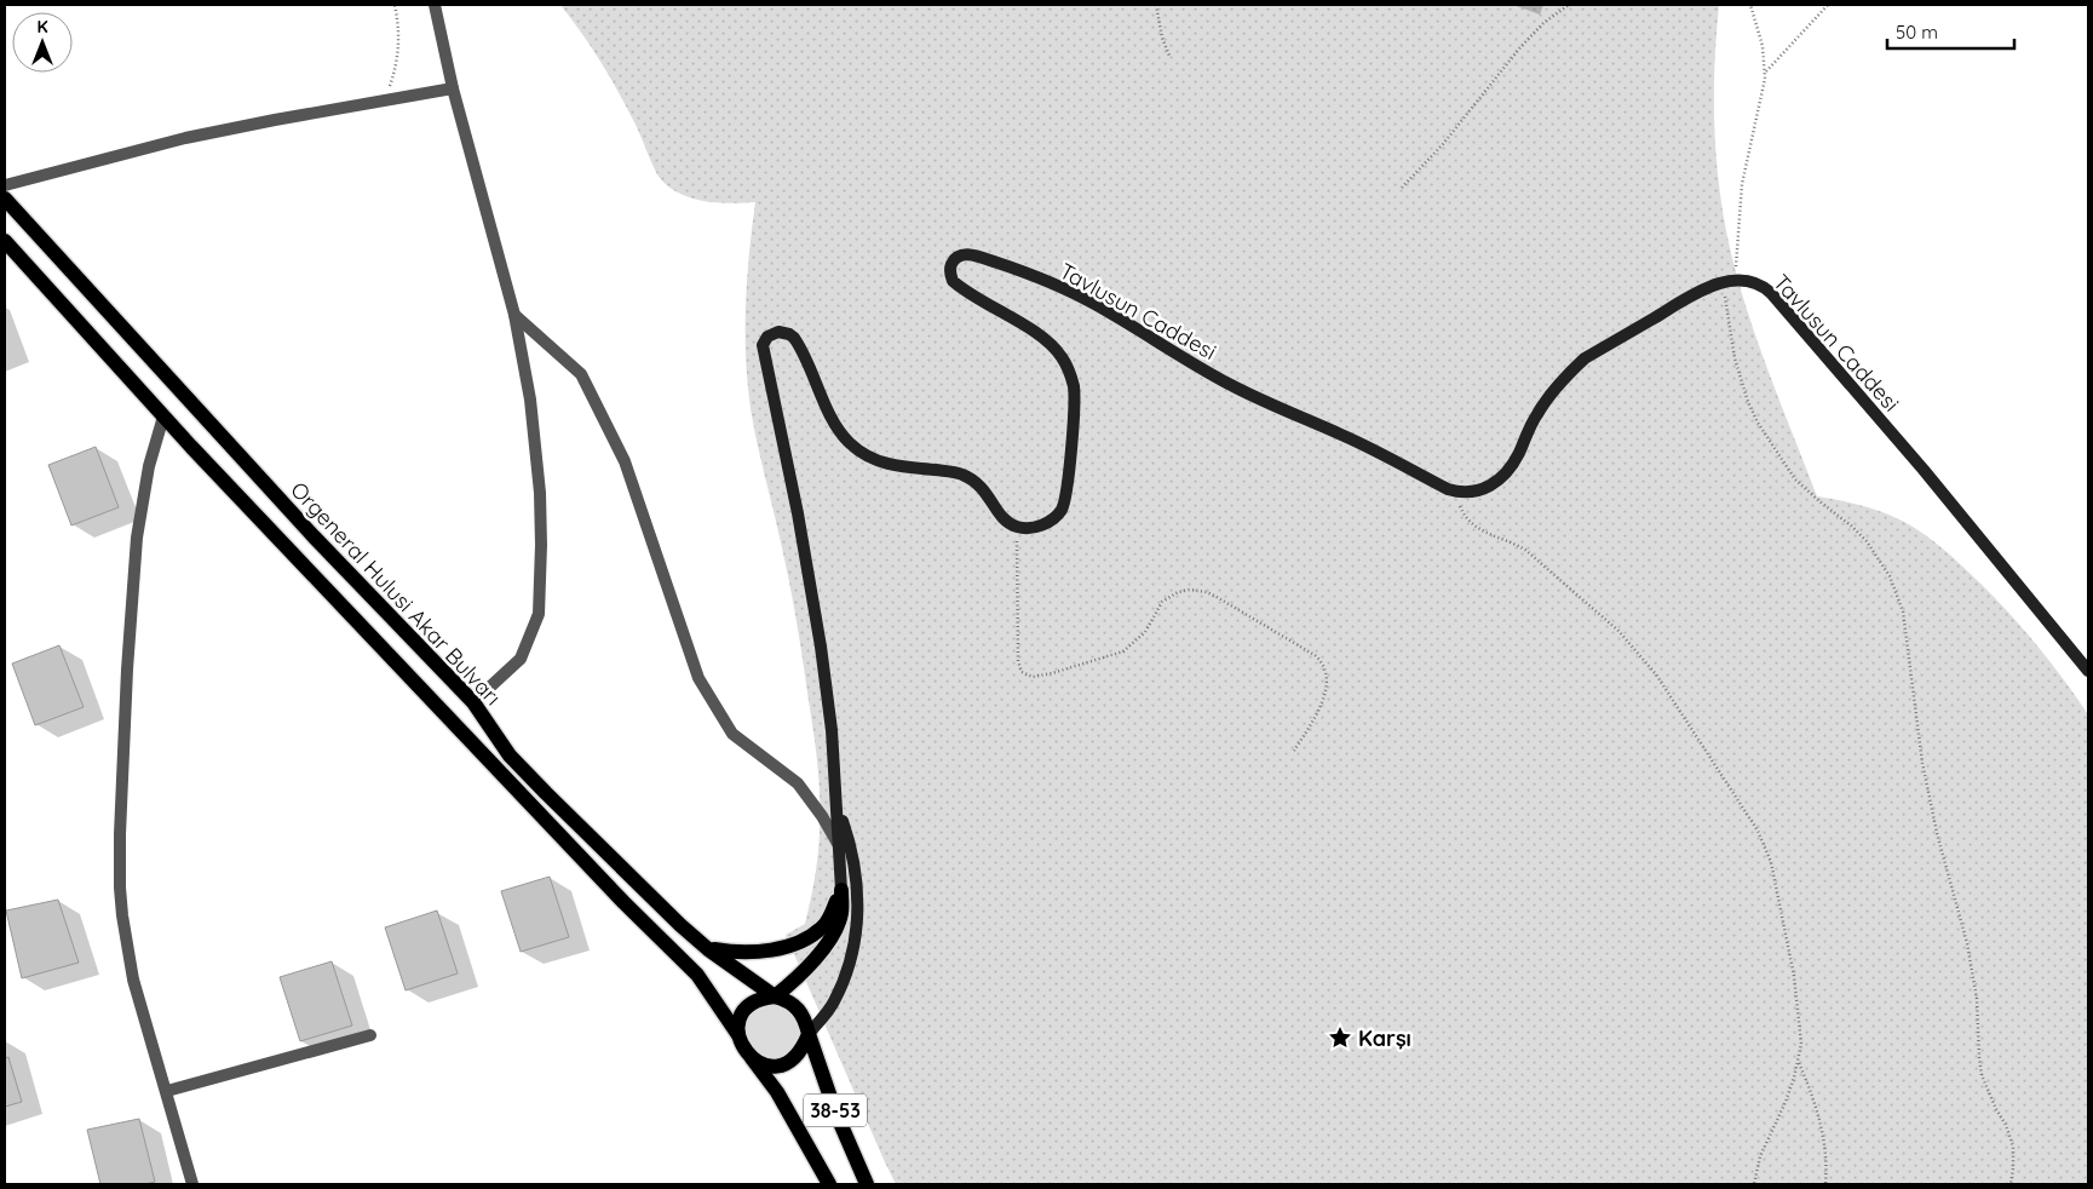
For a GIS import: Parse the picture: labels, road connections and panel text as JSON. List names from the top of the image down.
{
  "streets": {
    "main road": ["Orgeneral Hulusi Akar Bulvarı", "38-53"],
    "street": ["Tavlusun Caddesi"]
  },
  "crossings": [
    ["Orgeneral Hulusi Akar Bulvarı", "38-53"]
  ],
  "places": {
    "place": ["Karşı"]
  },
  "scale_bar": "50 m",
  "north": "top"
}
